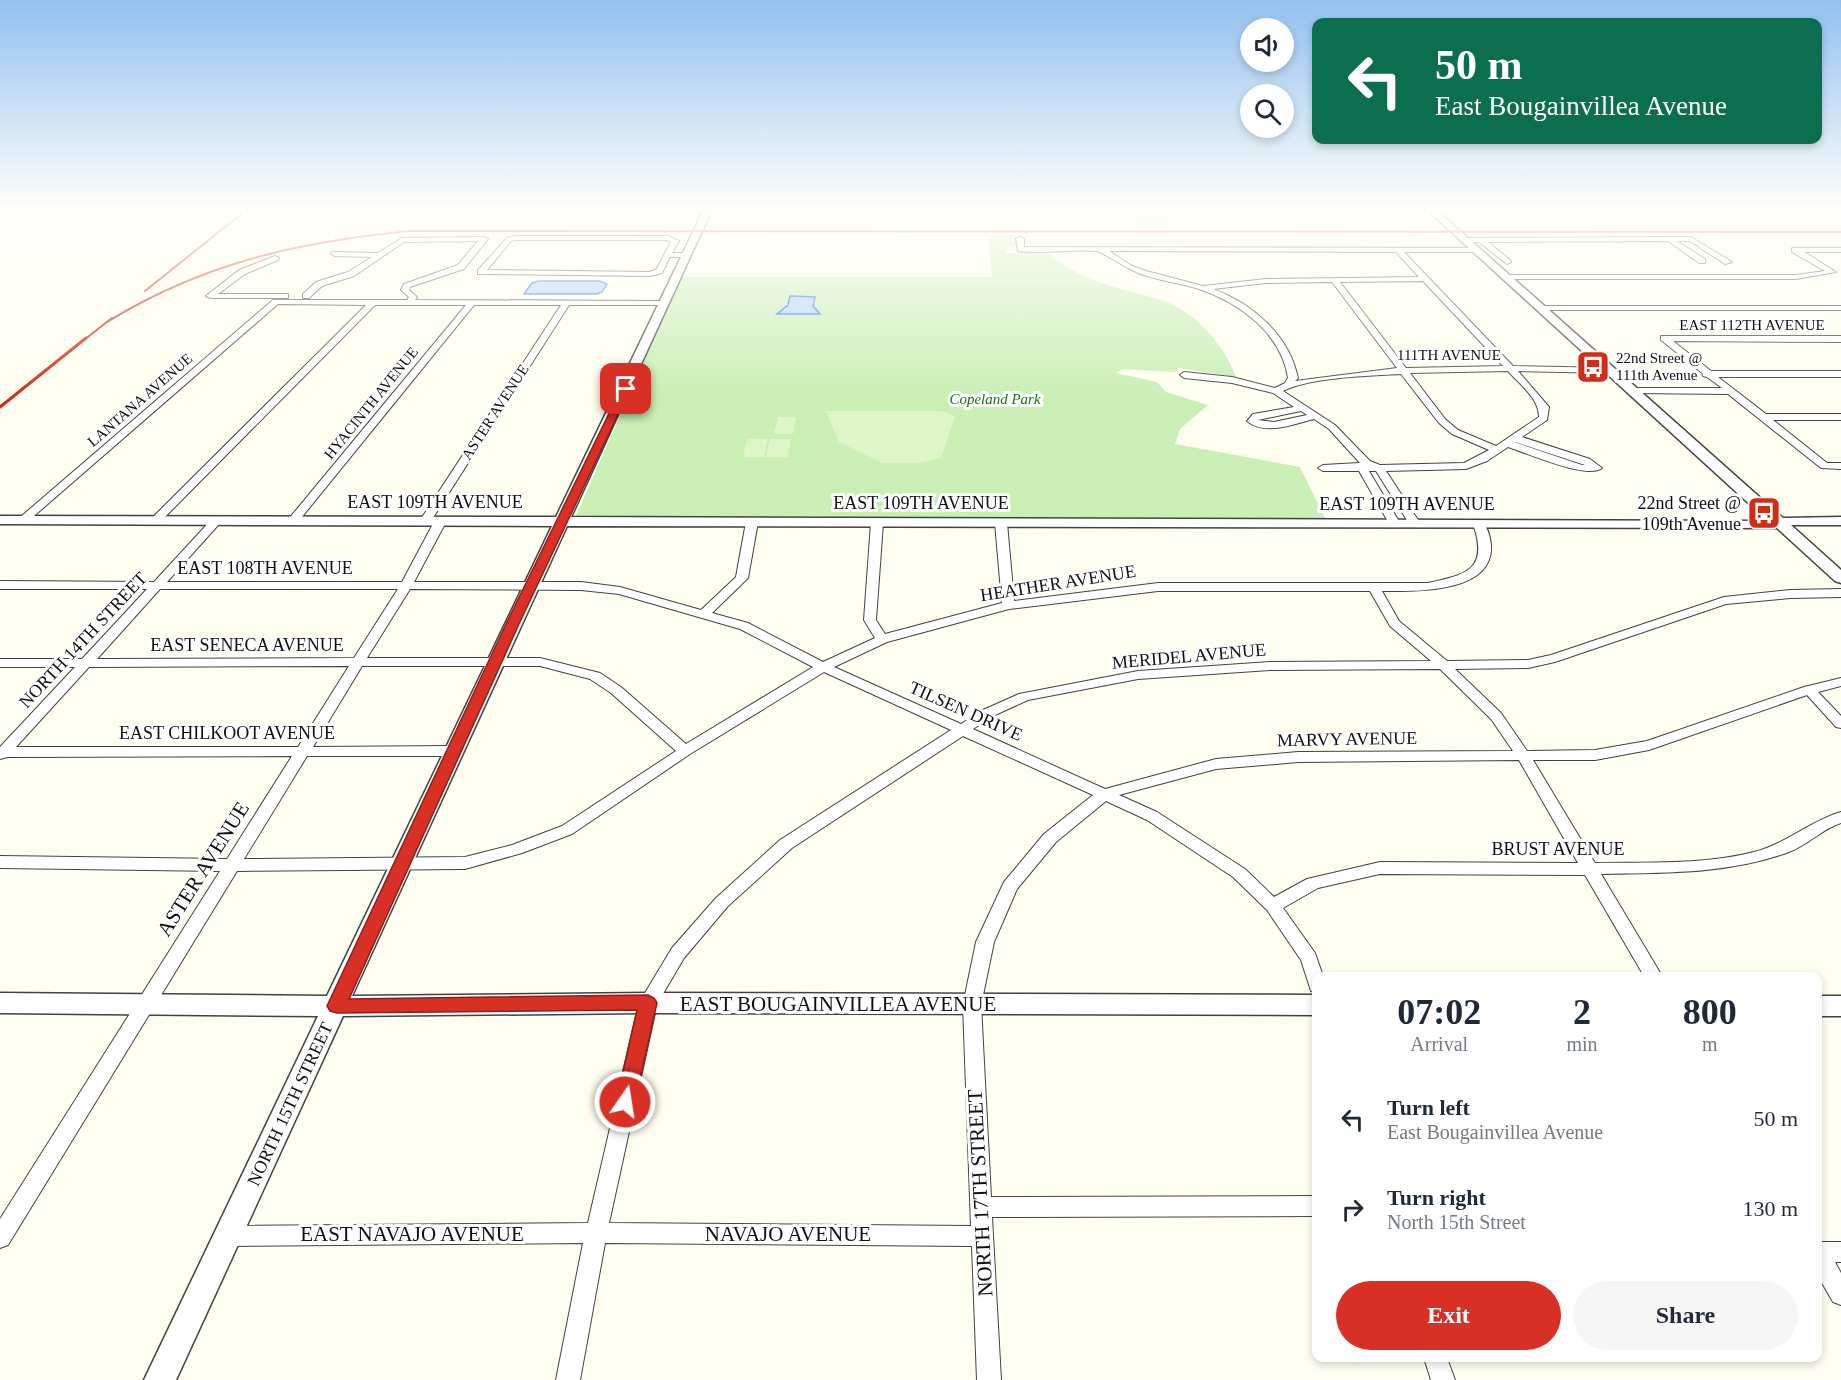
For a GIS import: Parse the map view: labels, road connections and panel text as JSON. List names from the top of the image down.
{
  "streets": {
    "street": [
      "EAST 112TH AVENUE",
      "111TH AVENUE",
      "LANTANA AVENUE",
      "HYACINTH AVENUE",
      "ASTER AVENUE",
      "EAST 109TH AVENUE",
      "EAST 108TH AVENUE",
      "HEATHER AVENUE",
      "NORTH 14TH STREET",
      "EAST SENECA AVENUE",
      "MERIDEL AVENUE",
      "TILSEN DRIVE",
      "EAST CHILKOOT AVENUE",
      "MARVY AVENUE",
      "BRUST AVENUE",
      "EAST BOUGAINVILLEA AVENUE",
      "NORTH 15TH STREET",
      "NORTH 17TH STREET",
      "EAST NAVAJO AVENUE",
      "NAVAJO AVENUE"
    ]
  },
  "crossings": [
    ["LANTANA AVENUE", "EAST 109TH AVENUE"],
    ["HYACINTH AVENUE", "EAST 109TH AVENUE"],
    ["ASTER AVENUE", "EAST 109TH AVENUE"],
    ["ASTER AVENUE", "EAST 108TH AVENUE"],
    ["ASTER AVENUE", "HEATHER AVENUE"],
    ["ASTER AVENUE", "EAST SENECA AVENUE"],
    ["ASTER AVENUE", "EAST CHILKOOT AVENUE"],
    ["ASTER AVENUE", "EAST BOUGAINVILLEA AVENUE"],
    ["EAST 109TH AVENUE", "HEATHER AVENUE"],
    ["EAST 109TH AVENUE", "NORTH 14TH STREET"],
    ["EAST 109TH AVENUE", "NORTH 15TH STREET"],
    ["EAST 108TH AVENUE", "NORTH 14TH STREET"],
    ["EAST 108TH AVENUE", "TILSEN DRIVE"],
    ["EAST 108TH AVENUE", "NORTH 15TH STREET"],
    ["HEATHER AVENUE", "EAST SENECA AVENUE"],
    ["HEATHER AVENUE", "TILSEN DRIVE"],
    ["HEATHER AVENUE", "NORTH 15TH STREET"],
    ["NORTH 14TH STREET", "EAST SENECA AVENUE"],
    ["NORTH 14TH STREET", "EAST CHILKOOT AVENUE"],
    ["EAST SENECA AVENUE", "NORTH 15TH STREET"],
    ["MERIDEL AVENUE", "TILSEN DRIVE"],
    ["MERIDEL AVENUE", "EAST BOUGAINVILLEA AVENUE"],
    ["MERIDEL AVENUE", "EAST NAVAJO AVENUE"],
    ["MERIDEL AVENUE", "NAVAJO AVENUE"],
    ["TILSEN DRIVE", "MARVY AVENUE"],
    ["TILSEN DRIVE", "BRUST AVENUE"],
    ["TILSEN DRIVE", "NORTH 15TH STREET"],
    ["EAST CHILKOOT AVENUE", "NORTH 15TH STREET"],
    ["MARVY AVENUE", "EAST BOUGAINVILLEA AVENUE"],
    ["MARVY AVENUE", "NORTH 17TH STREET"],
    ["EAST BOUGAINVILLEA AVENUE", "NORTH 15TH STREET"],
    ["EAST BOUGAINVILLEA AVENUE", "NORTH 17TH STREET"],
    ["NORTH 15TH STREET", "EAST NAVAJO AVENUE"],
    ["NORTH 17TH STREET", "NAVAJO AVENUE"],
    ["EAST NAVAJO AVENUE", "NAVAJO AVENUE"]
  ],
  "parks": ["Copeland Park"],
  "places": {
    "bus stop": ["22nd Street @ 111th Avenue", "22nd Street @ 109th Avenue"]
  },
  "page": {
    "turn": ["50 m", "East Bougainvillea Avenue"],
    "eta": [
      "07:02",
      "Arrival",
      "2",
      "min",
      "800",
      "m"
    ],
    "list": [
      {
        "name": "Turn left",
        "note": "East Bougainvillea Avenue",
        "value": "50 m"
      },
      {
        "name": "Turn right",
        "note": "North 15th Street",
        "value": "130 m"
      }
    ],
    "buttons": ["Exit", "Share"]
  }
}
